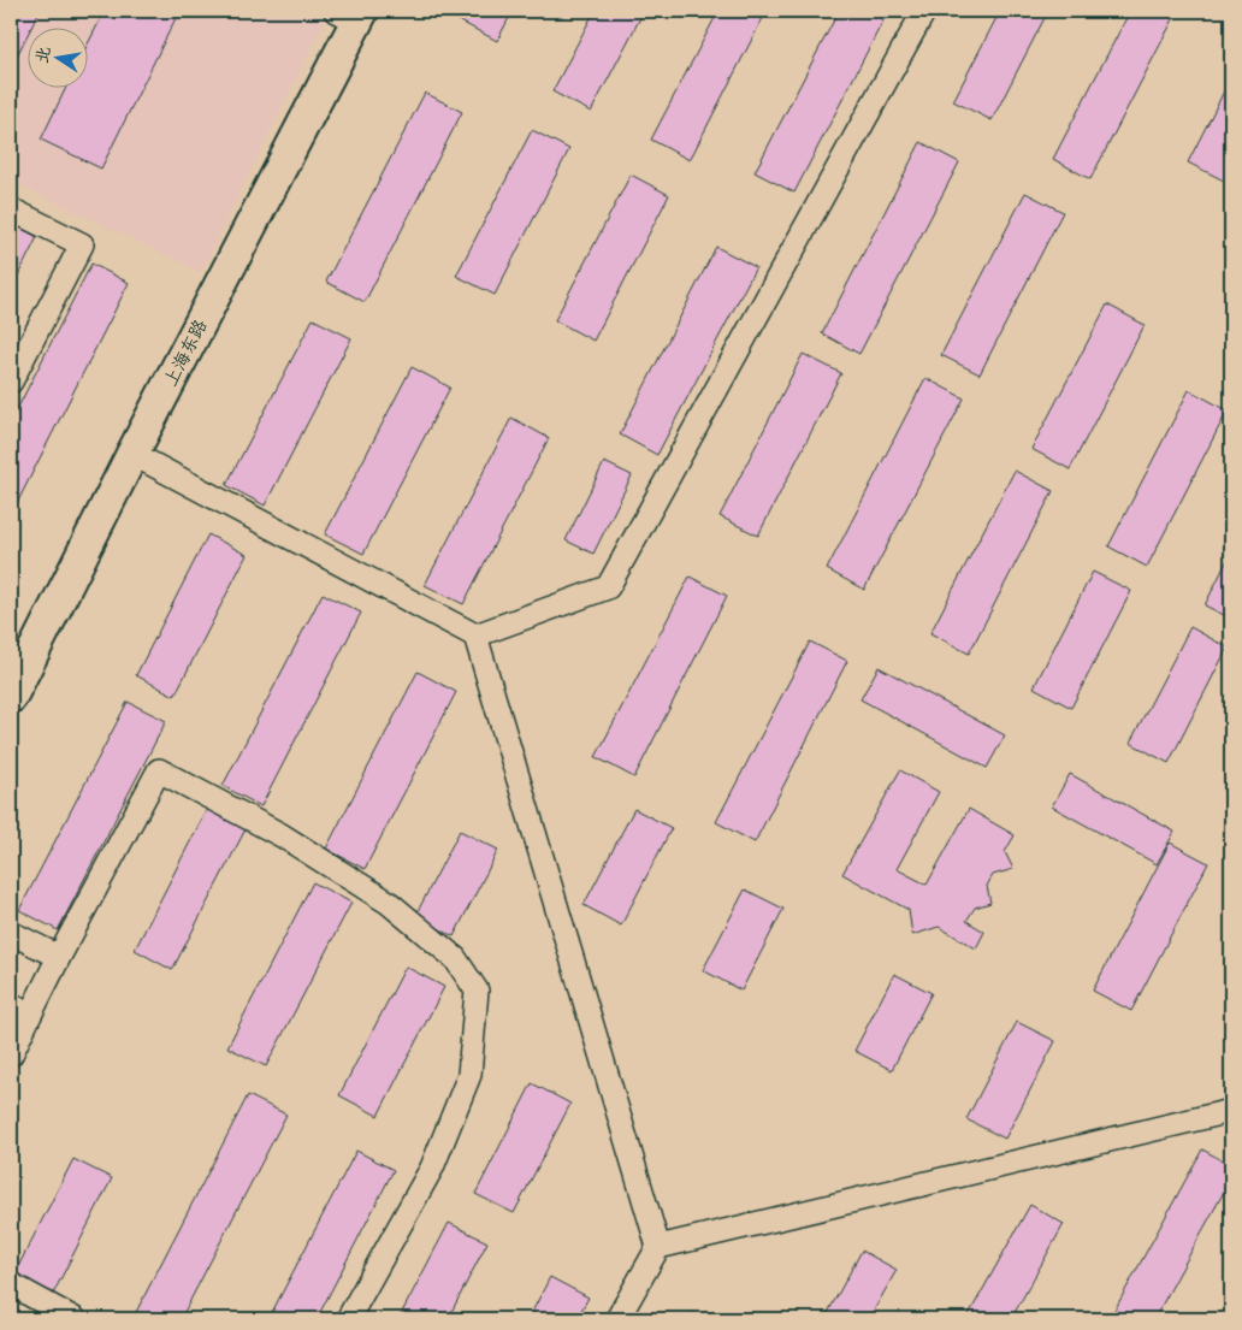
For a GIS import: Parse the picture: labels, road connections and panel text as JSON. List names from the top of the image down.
{
  "streets": {
    "street": ["上海东路"]
  },
  "north": "left"
}
